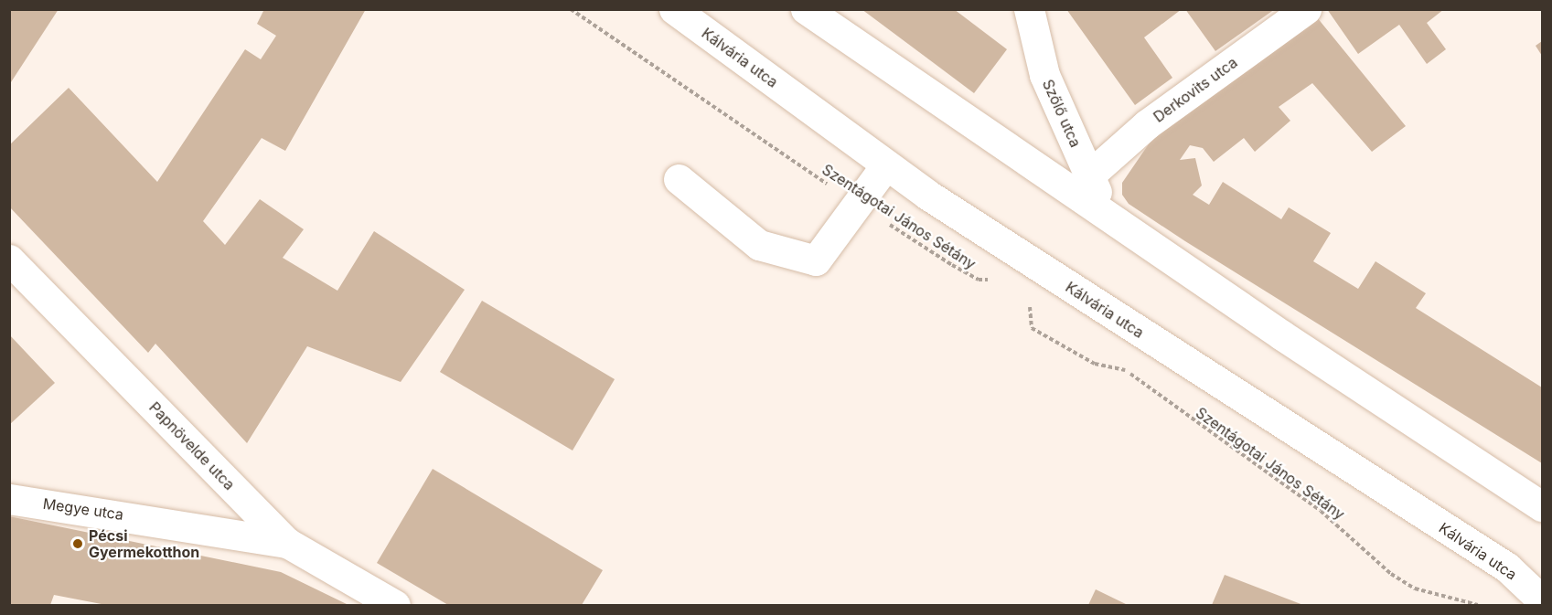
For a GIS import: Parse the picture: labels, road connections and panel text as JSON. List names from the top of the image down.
{
  "streets": {
    "street": [
      "Kálvária utca",
      "Derkovits utca",
      "Szőlő utca",
      "Papnövelde utca",
      "Megye utca"
    ],
    "path": ["Szentágotai János Sétány"]
  },
  "crossings": [
    ["Derkovits utca", "Szőlő utca"],
    ["Papnövelde utca", "Megye utca"]
  ],
  "places": ["Pécsi Gyermekotthon"]
}
